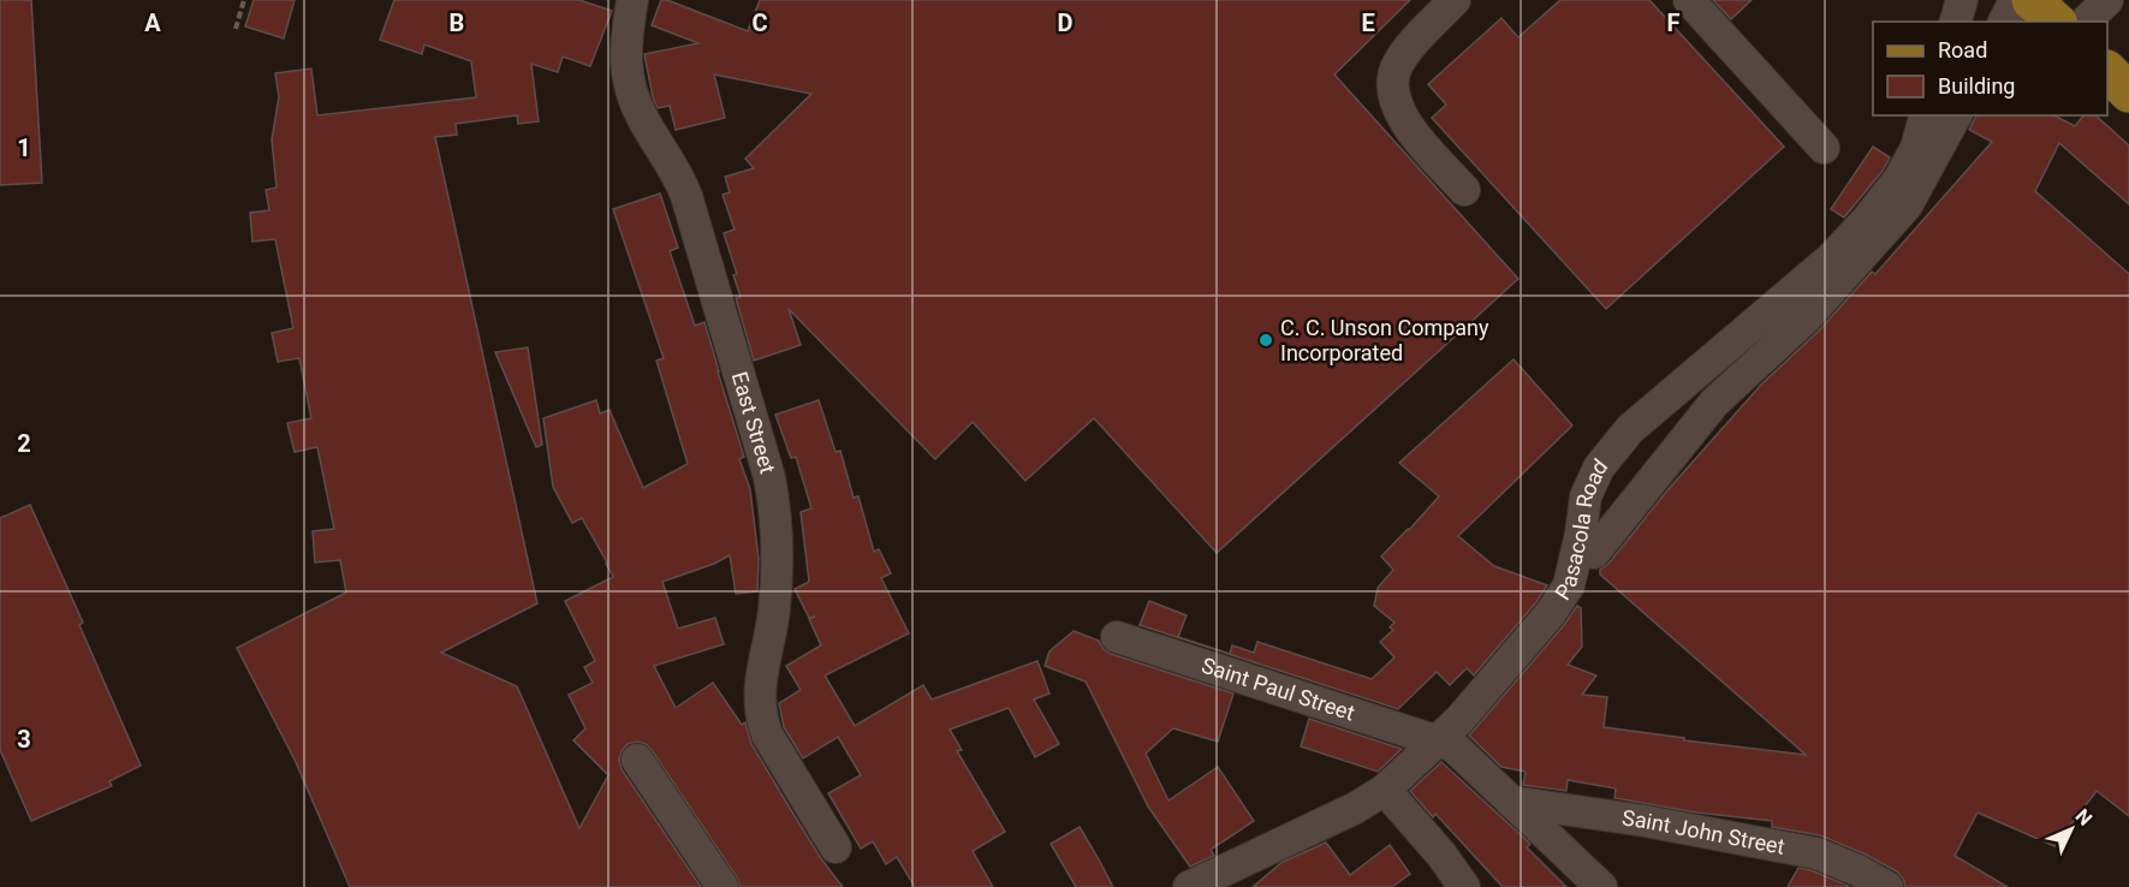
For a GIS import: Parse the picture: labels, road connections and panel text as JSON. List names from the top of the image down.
{
  "streets": {
    "street": [
      "East Street",
      "Pasacola Road",
      "Saint Paul Street",
      "Saint John Street"
    ]
  },
  "crossings": [
    ["Pasacola Road", "Saint Paul Street"],
    ["Saint Paul Street", "Saint John Street"]
  ],
  "places": ["C. C. Unson Company Incorporated"],
  "legend": ["Road", "Building"],
  "north": "top right",
  "grid": {
    "columns": [
      "A",
      "B",
      "C",
      "D",
      "E",
      "F"
    ],
    "rows": ["1", "2", "3"]
  }
}
